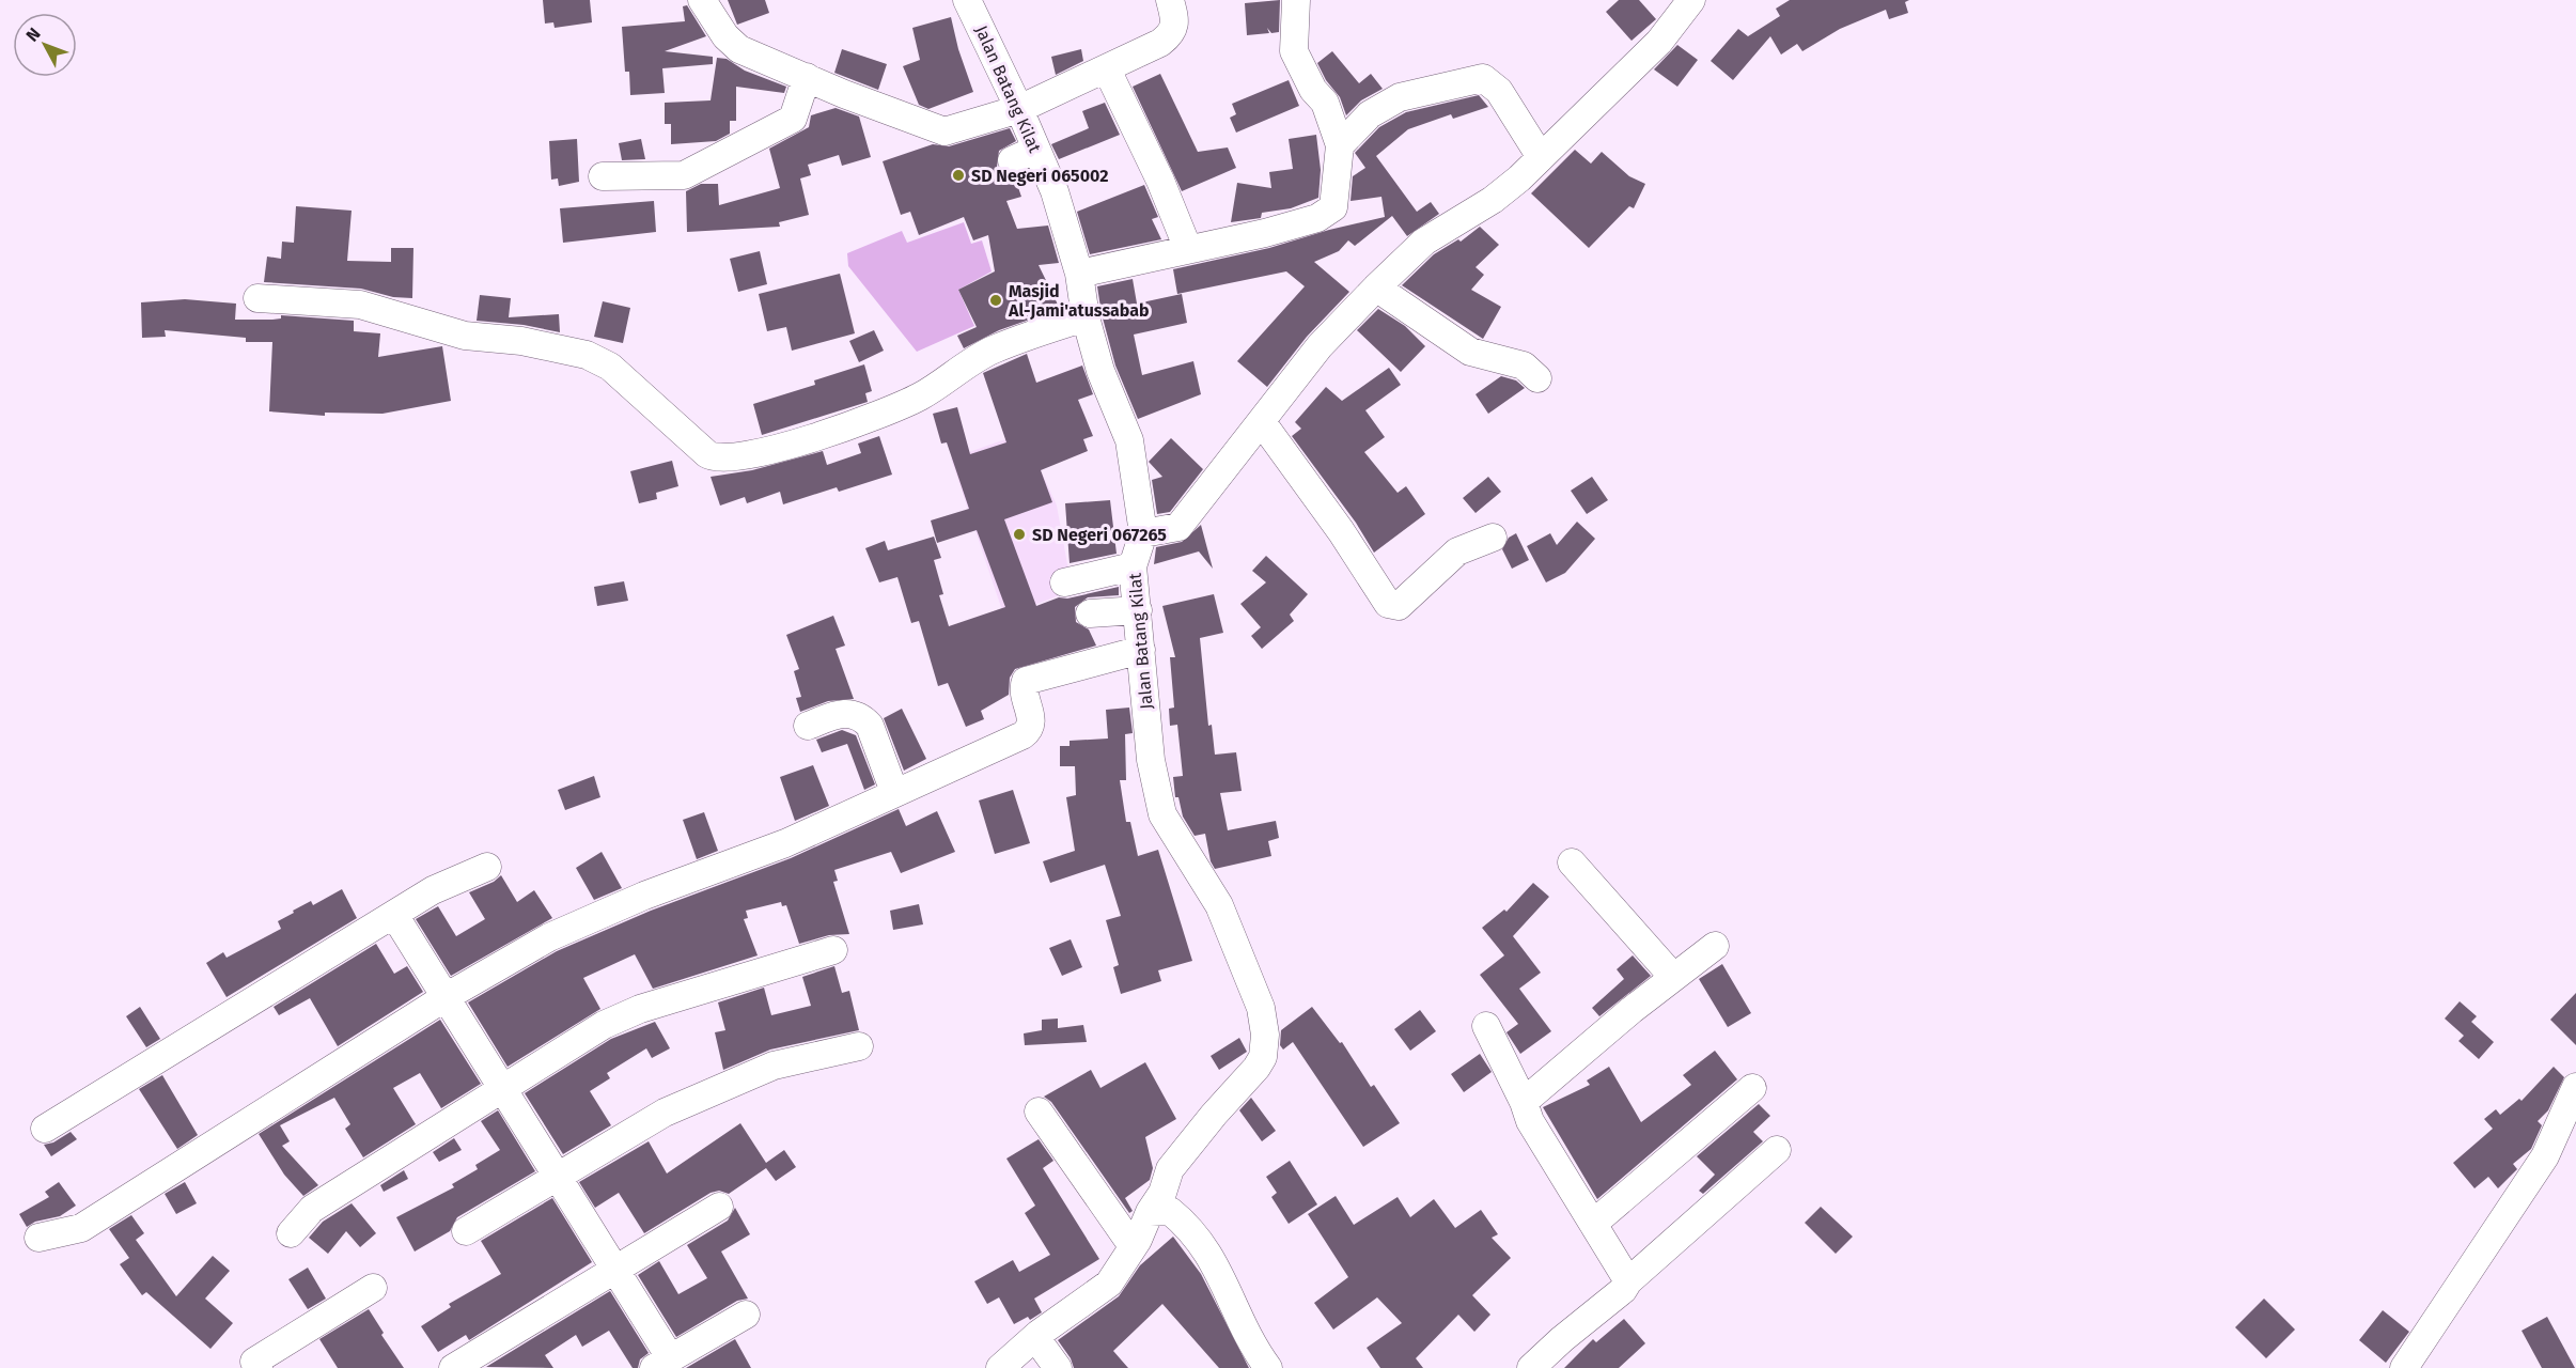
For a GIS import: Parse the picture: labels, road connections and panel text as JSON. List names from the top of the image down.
{
  "streets": {
    "street": ["Jalan Batang Kilat"]
  },
  "places": ["SD Negeri 065002", "Masjid Al-Jami'atussabab", "SD Negeri 067265"],
  "north": "top left"
}
